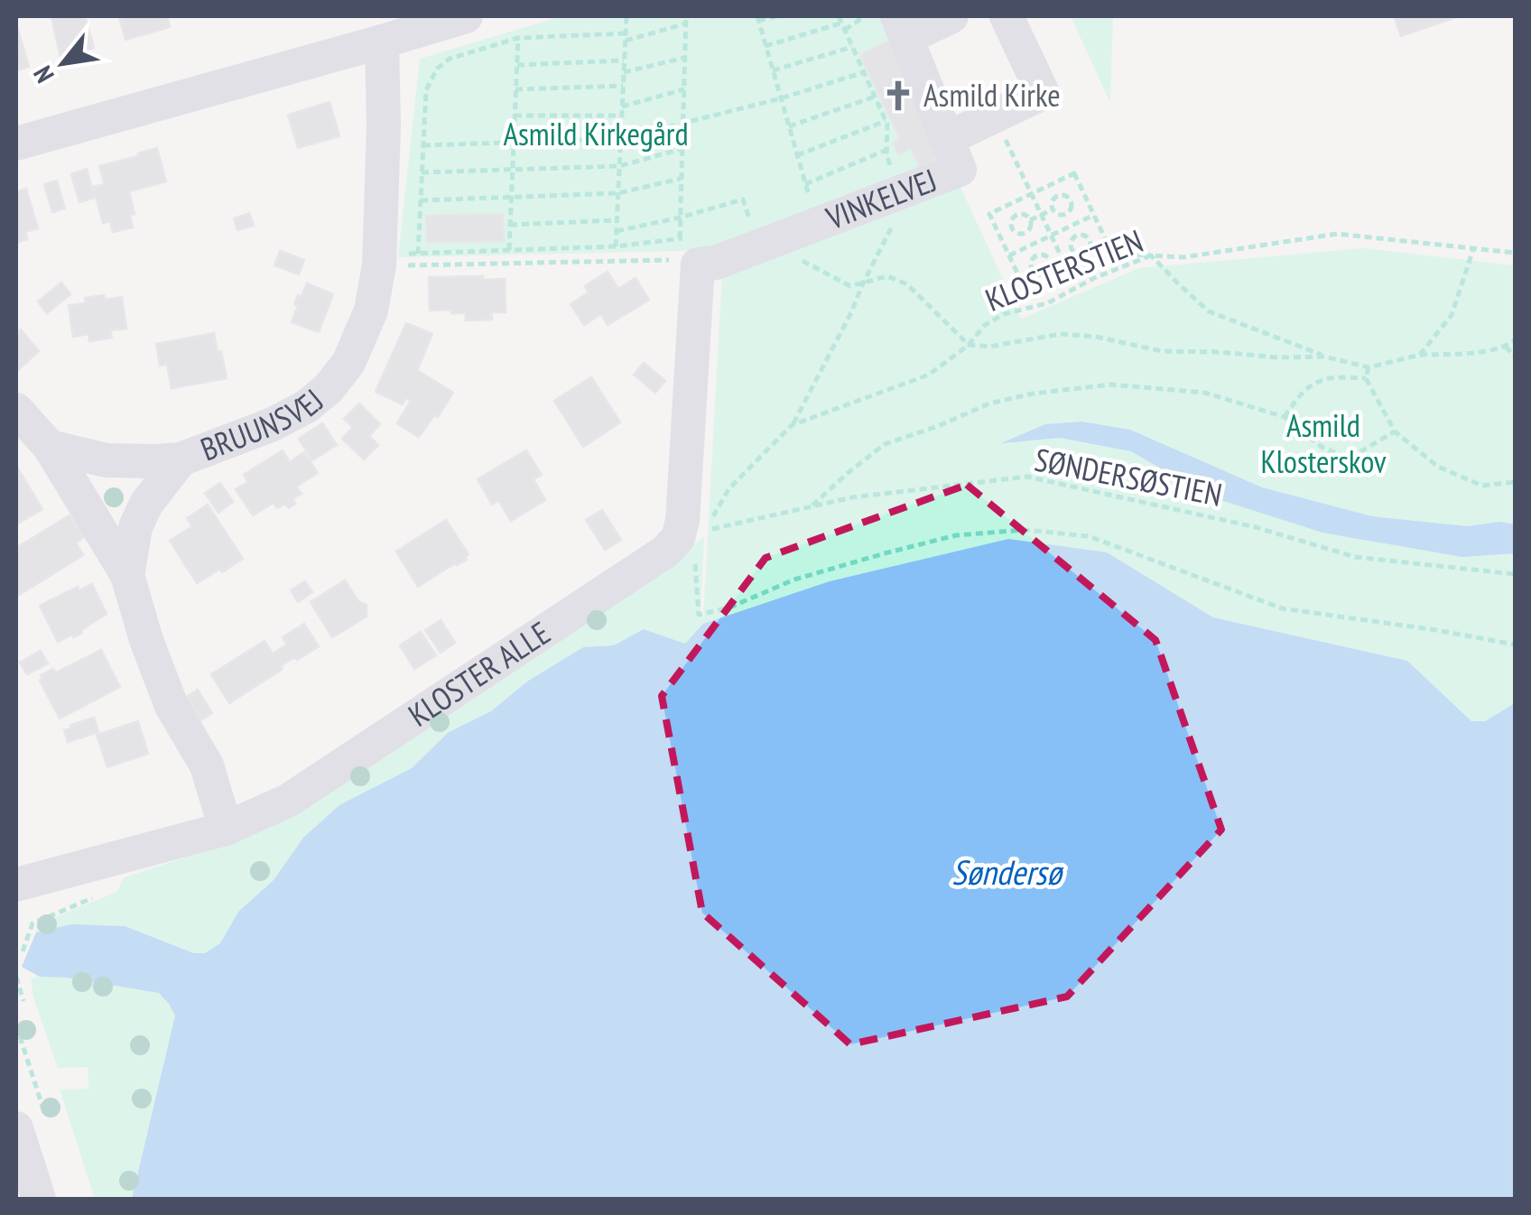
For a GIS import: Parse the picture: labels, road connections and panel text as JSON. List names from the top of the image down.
{
  "streets": {
    "street": ["VINKELVEJ", "BRUUNSVEJ", "KLOSTER ALLE"],
    "path": ["KLOSTERSTIEN", "SØNDERSØSTIEN"]
  },
  "crossings": [
    ["KLOSTERSTIEN", "SØNDERSØSTIEN"],
    ["KLOSTERSTIEN", "KLOSTER ALLE"],
    ["BRUUNSVEJ", "KLOSTER ALLE"],
    ["SØNDERSØSTIEN", "KLOSTER ALLE"]
  ],
  "water": ["Søndersø"],
  "parks": ["Asmild Kirkegård", "Asmild Klosterskov"],
  "places": {
    "church": ["Asmild Kirke"]
  },
  "north": "bottom left"
}
